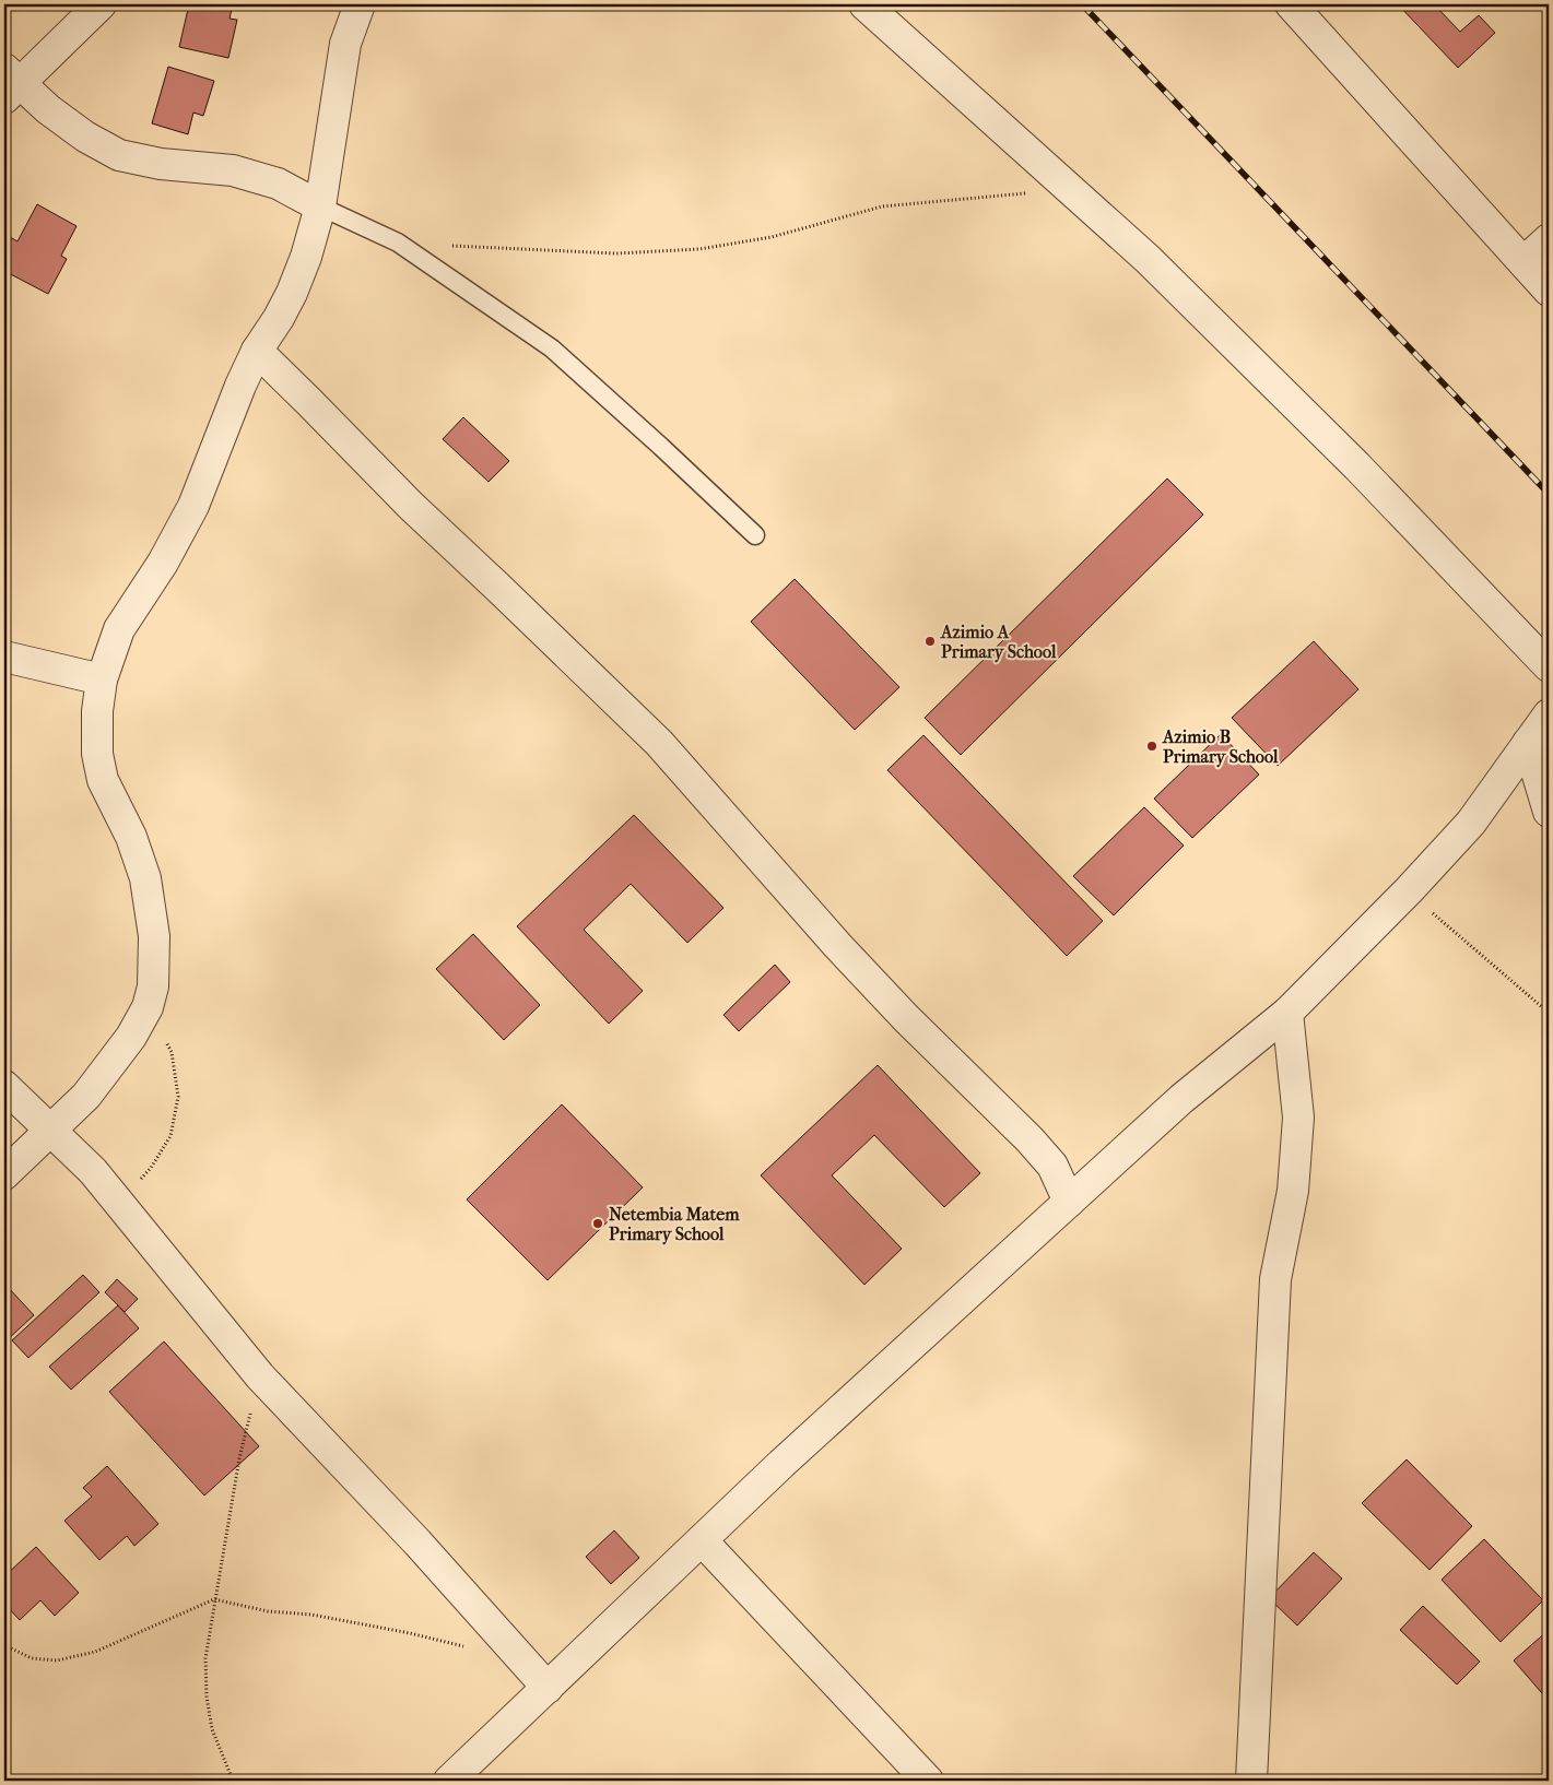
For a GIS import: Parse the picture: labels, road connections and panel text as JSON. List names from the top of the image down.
{
  "places": ["Azimio A Primary School", "Azimio B Primary School", "Netembia Matem Primary School"]
}
